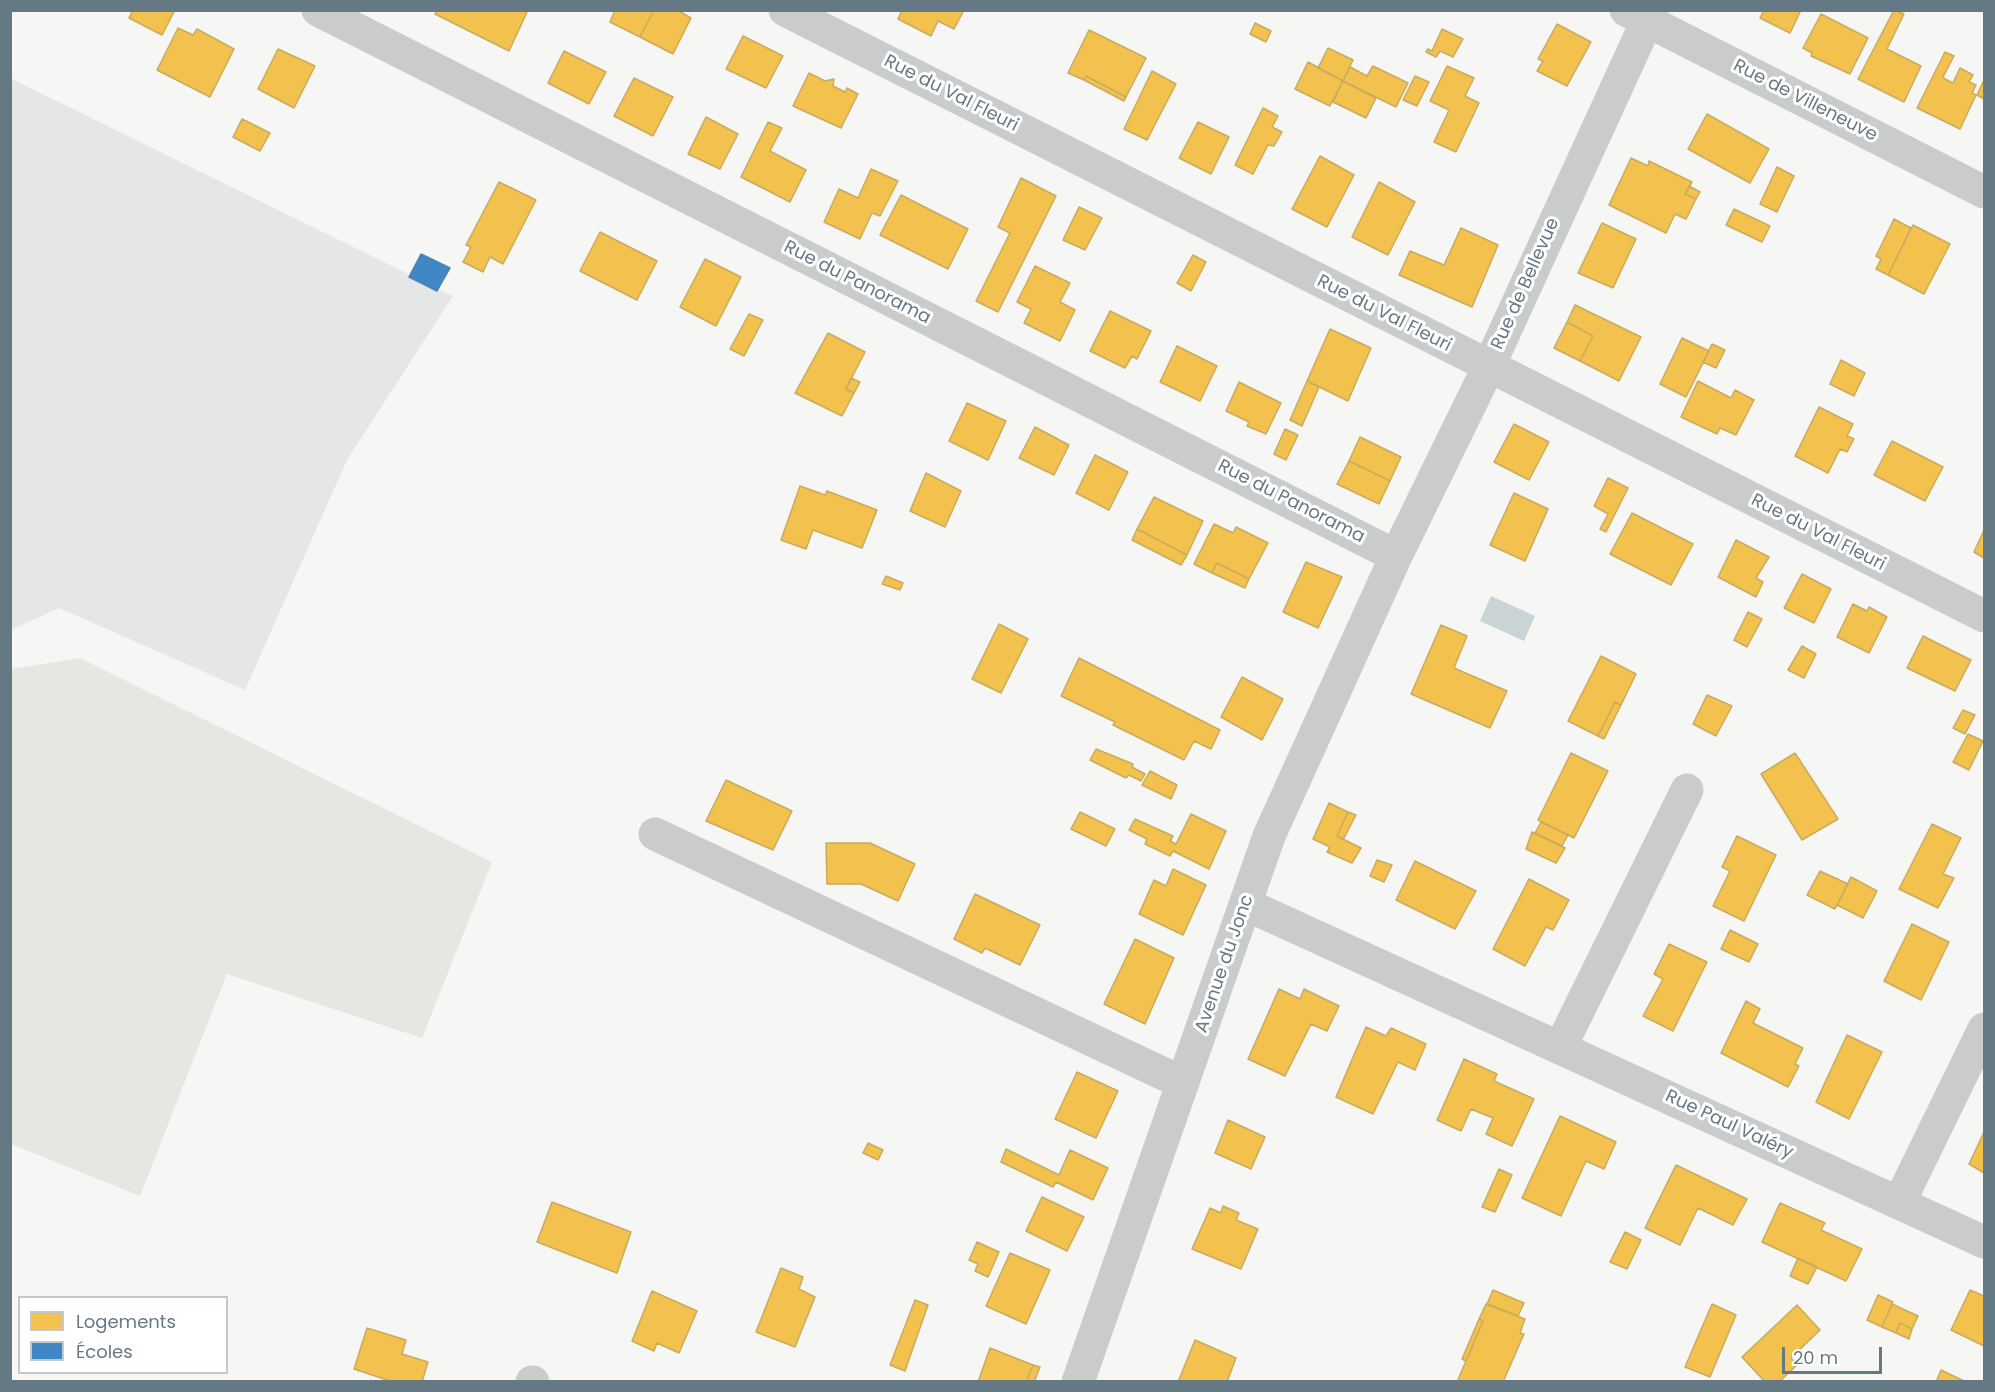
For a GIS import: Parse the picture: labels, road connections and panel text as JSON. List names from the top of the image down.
{
  "streets": {
    "street": [
      "Rue du Val Fleuri",
      "Rue de Villeneuve",
      "Rue du Panorama",
      "Rue de Bellevue",
      "Avenue du Jonc",
      "Rue Paul Valéry"
    ]
  },
  "crossings": [
    ["Rue du Val Fleuri", "Rue de Bellevue"],
    ["Rue de Villeneuve", "Rue de Bellevue"],
    ["Rue du Panorama", "Rue de Bellevue"],
    ["Rue du Panorama", "Avenue du Jonc"],
    ["Rue de Bellevue", "Avenue du Jonc"],
    ["Avenue du Jonc", "Rue Paul Valéry"]
  ],
  "legend": ["Logements", "Écoles"],
  "scale_bar": "20 m"
}
